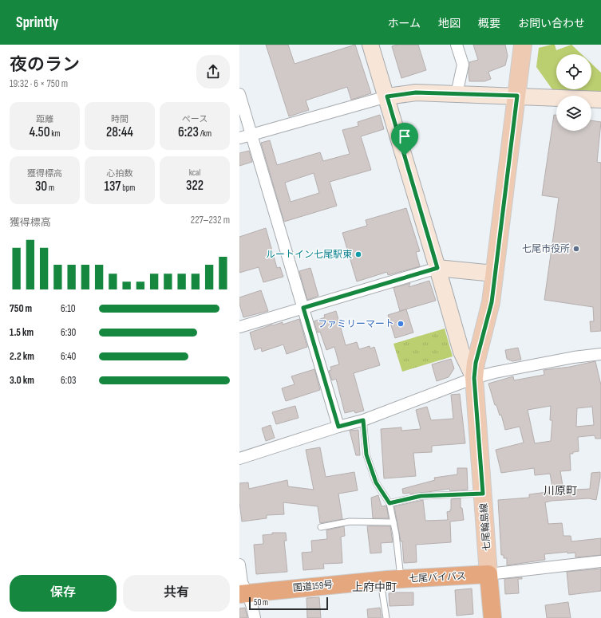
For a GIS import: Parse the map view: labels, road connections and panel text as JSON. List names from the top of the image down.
{
  "streets": {
    "highway": ["七尾バイパス", "国道159号"],
    "main road": ["七尾輪島線"]
  },
  "crossings": [
    ["七尾輪島線", "七尾バイパス"],
    ["七尾バイパス", "国道159号"]
  ],
  "districts": ["川原町", "上府中町"],
  "places": ["七尾市役所", "ルートイン七尾駅東", "ファミリーマート"],
  "scale_bar": "50 m",
  "page": {
    "header": "Sprintly",
    "nav": [
      "ホーム",
      "地図",
      "概要",
      "お問い合わせ"
    ],
    "heading": ["夜のラン", "19:32 · 6 × 750 m"],
    "stats": [
      ["距離", "4.50 km"],
      ["時間", "28:44"],
      ["ペース", "6:23 /km"],
      ["獲得標高", "30 m"],
      ["心拍数", "137 bpm"],
      ["kcal", "322"]
    ],
    "chart": ["獲得標高", "227–232 m"],
    "list": [
      {
        "name": "750 m",
        "note": "6:10"
      },
      {
        "name": "1.5 km",
        "note": "6:30"
      },
      {
        "name": "2.2 km",
        "note": "6:40"
      },
      {
        "name": "3.0 km",
        "note": "6:03"
      }
    ],
    "buttons": ["保存", "共有"],
    "scale": "50 m"
  }
}
